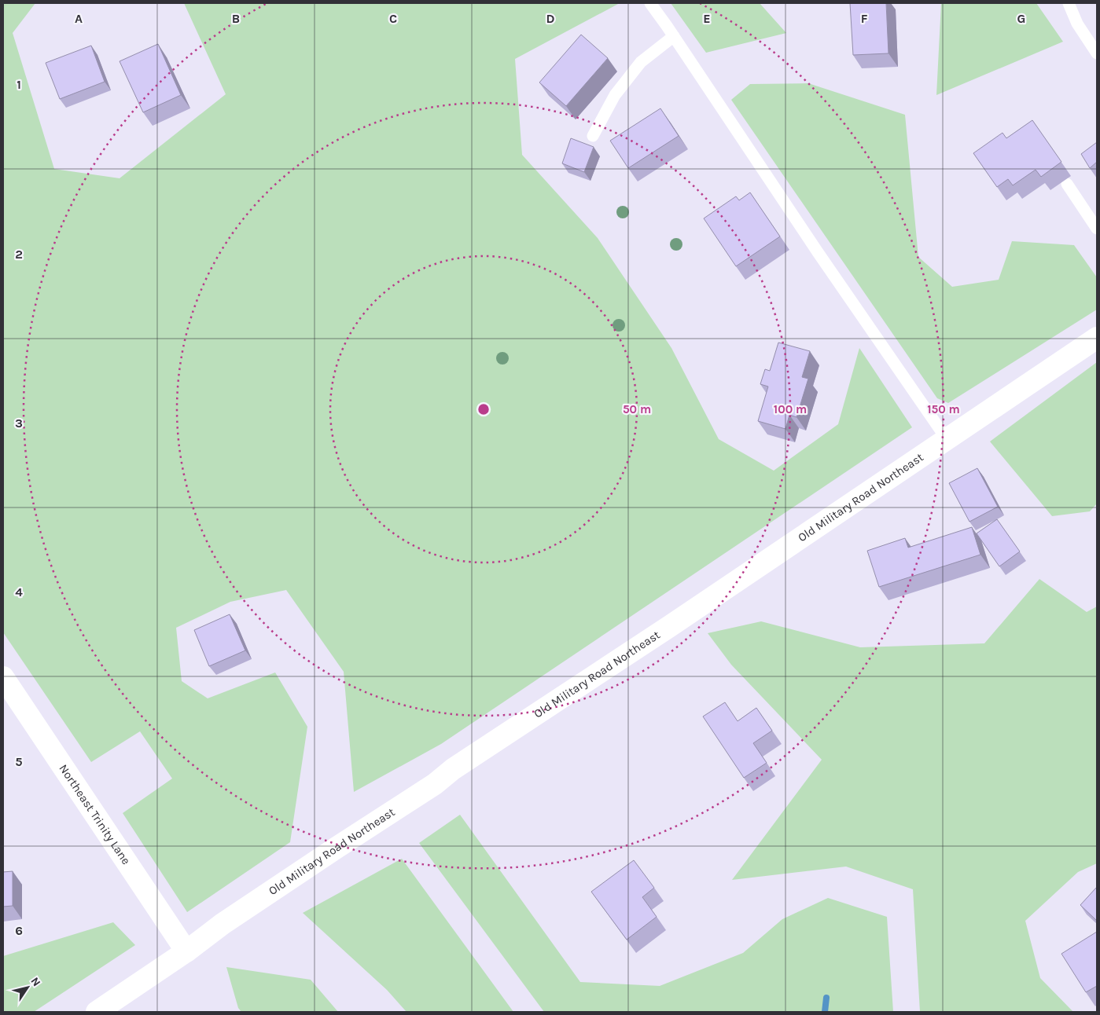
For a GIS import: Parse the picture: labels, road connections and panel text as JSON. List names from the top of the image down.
{
  "streets": {
    "street": ["Old Military Road Northeast", "Northeast Trinity Lane"]
  },
  "crossings": [
    ["Old Military Road Northeast", "Northeast Trinity Lane"]
  ],
  "north": "top right",
  "grid": {
    "columns": [
      "A",
      "B",
      "C",
      "D",
      "E",
      "F",
      "G"
    ],
    "rows": [
      "1",
      "2",
      "3",
      "4",
      "5",
      "6"
    ]
  },
  "rings": ["50 m", "100 m", "150 m"]
}
